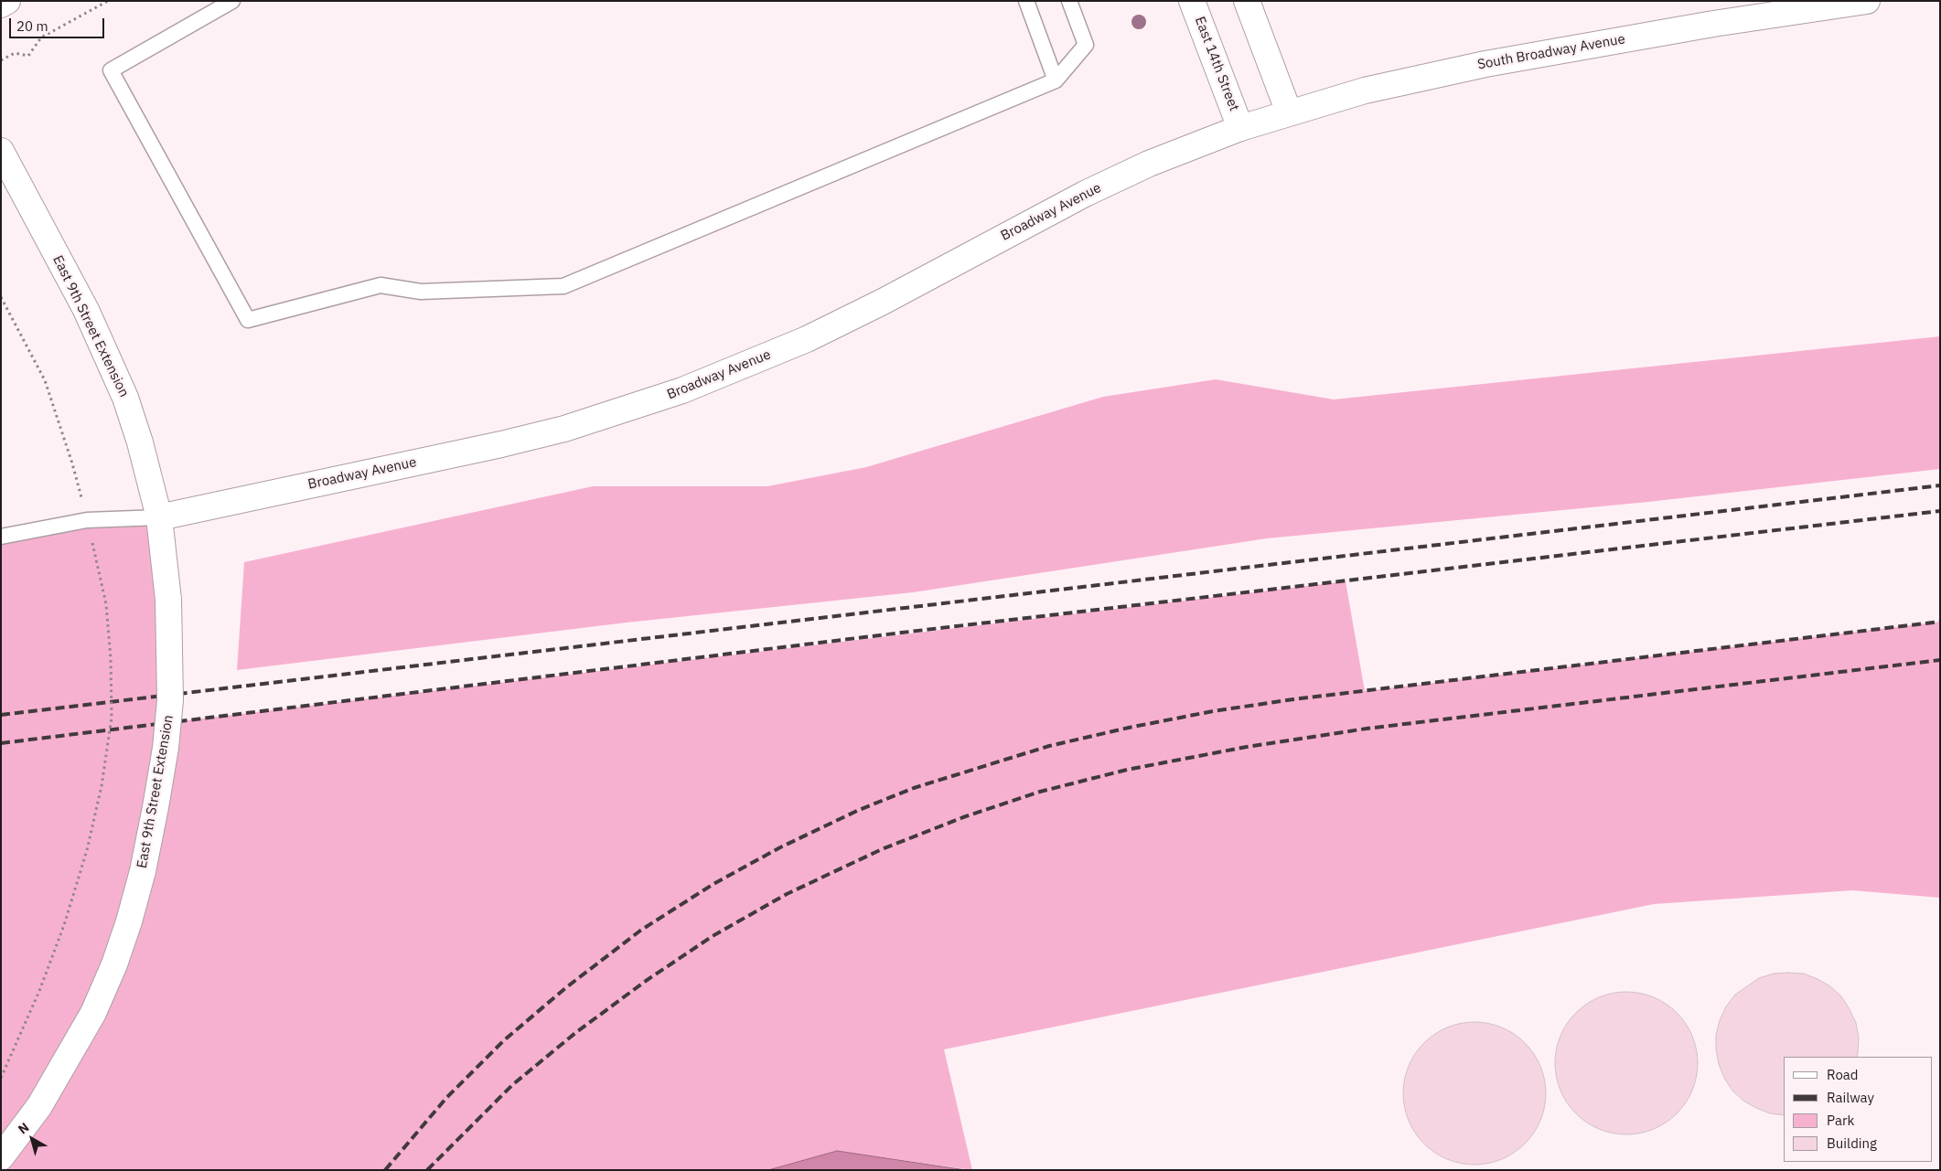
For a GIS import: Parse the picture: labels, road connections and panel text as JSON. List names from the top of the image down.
{
  "streets": {
    "street": [
      "South Broadway Avenue",
      "East 14th Street",
      "Broadway Avenue",
      "East 9th Street Extension"
    ]
  },
  "crossings": [
    ["South Broadway Avenue", "East 14th Street"],
    ["South Broadway Avenue", "Broadway Avenue"],
    ["East 14th Street", "Broadway Avenue"],
    ["Broadway Avenue", "East 9th Street Extension"]
  ],
  "legend": [
    "Road",
    "Railway",
    "Park",
    "Building"
  ],
  "scale_bar": "20 m",
  "north": "top left"
}
